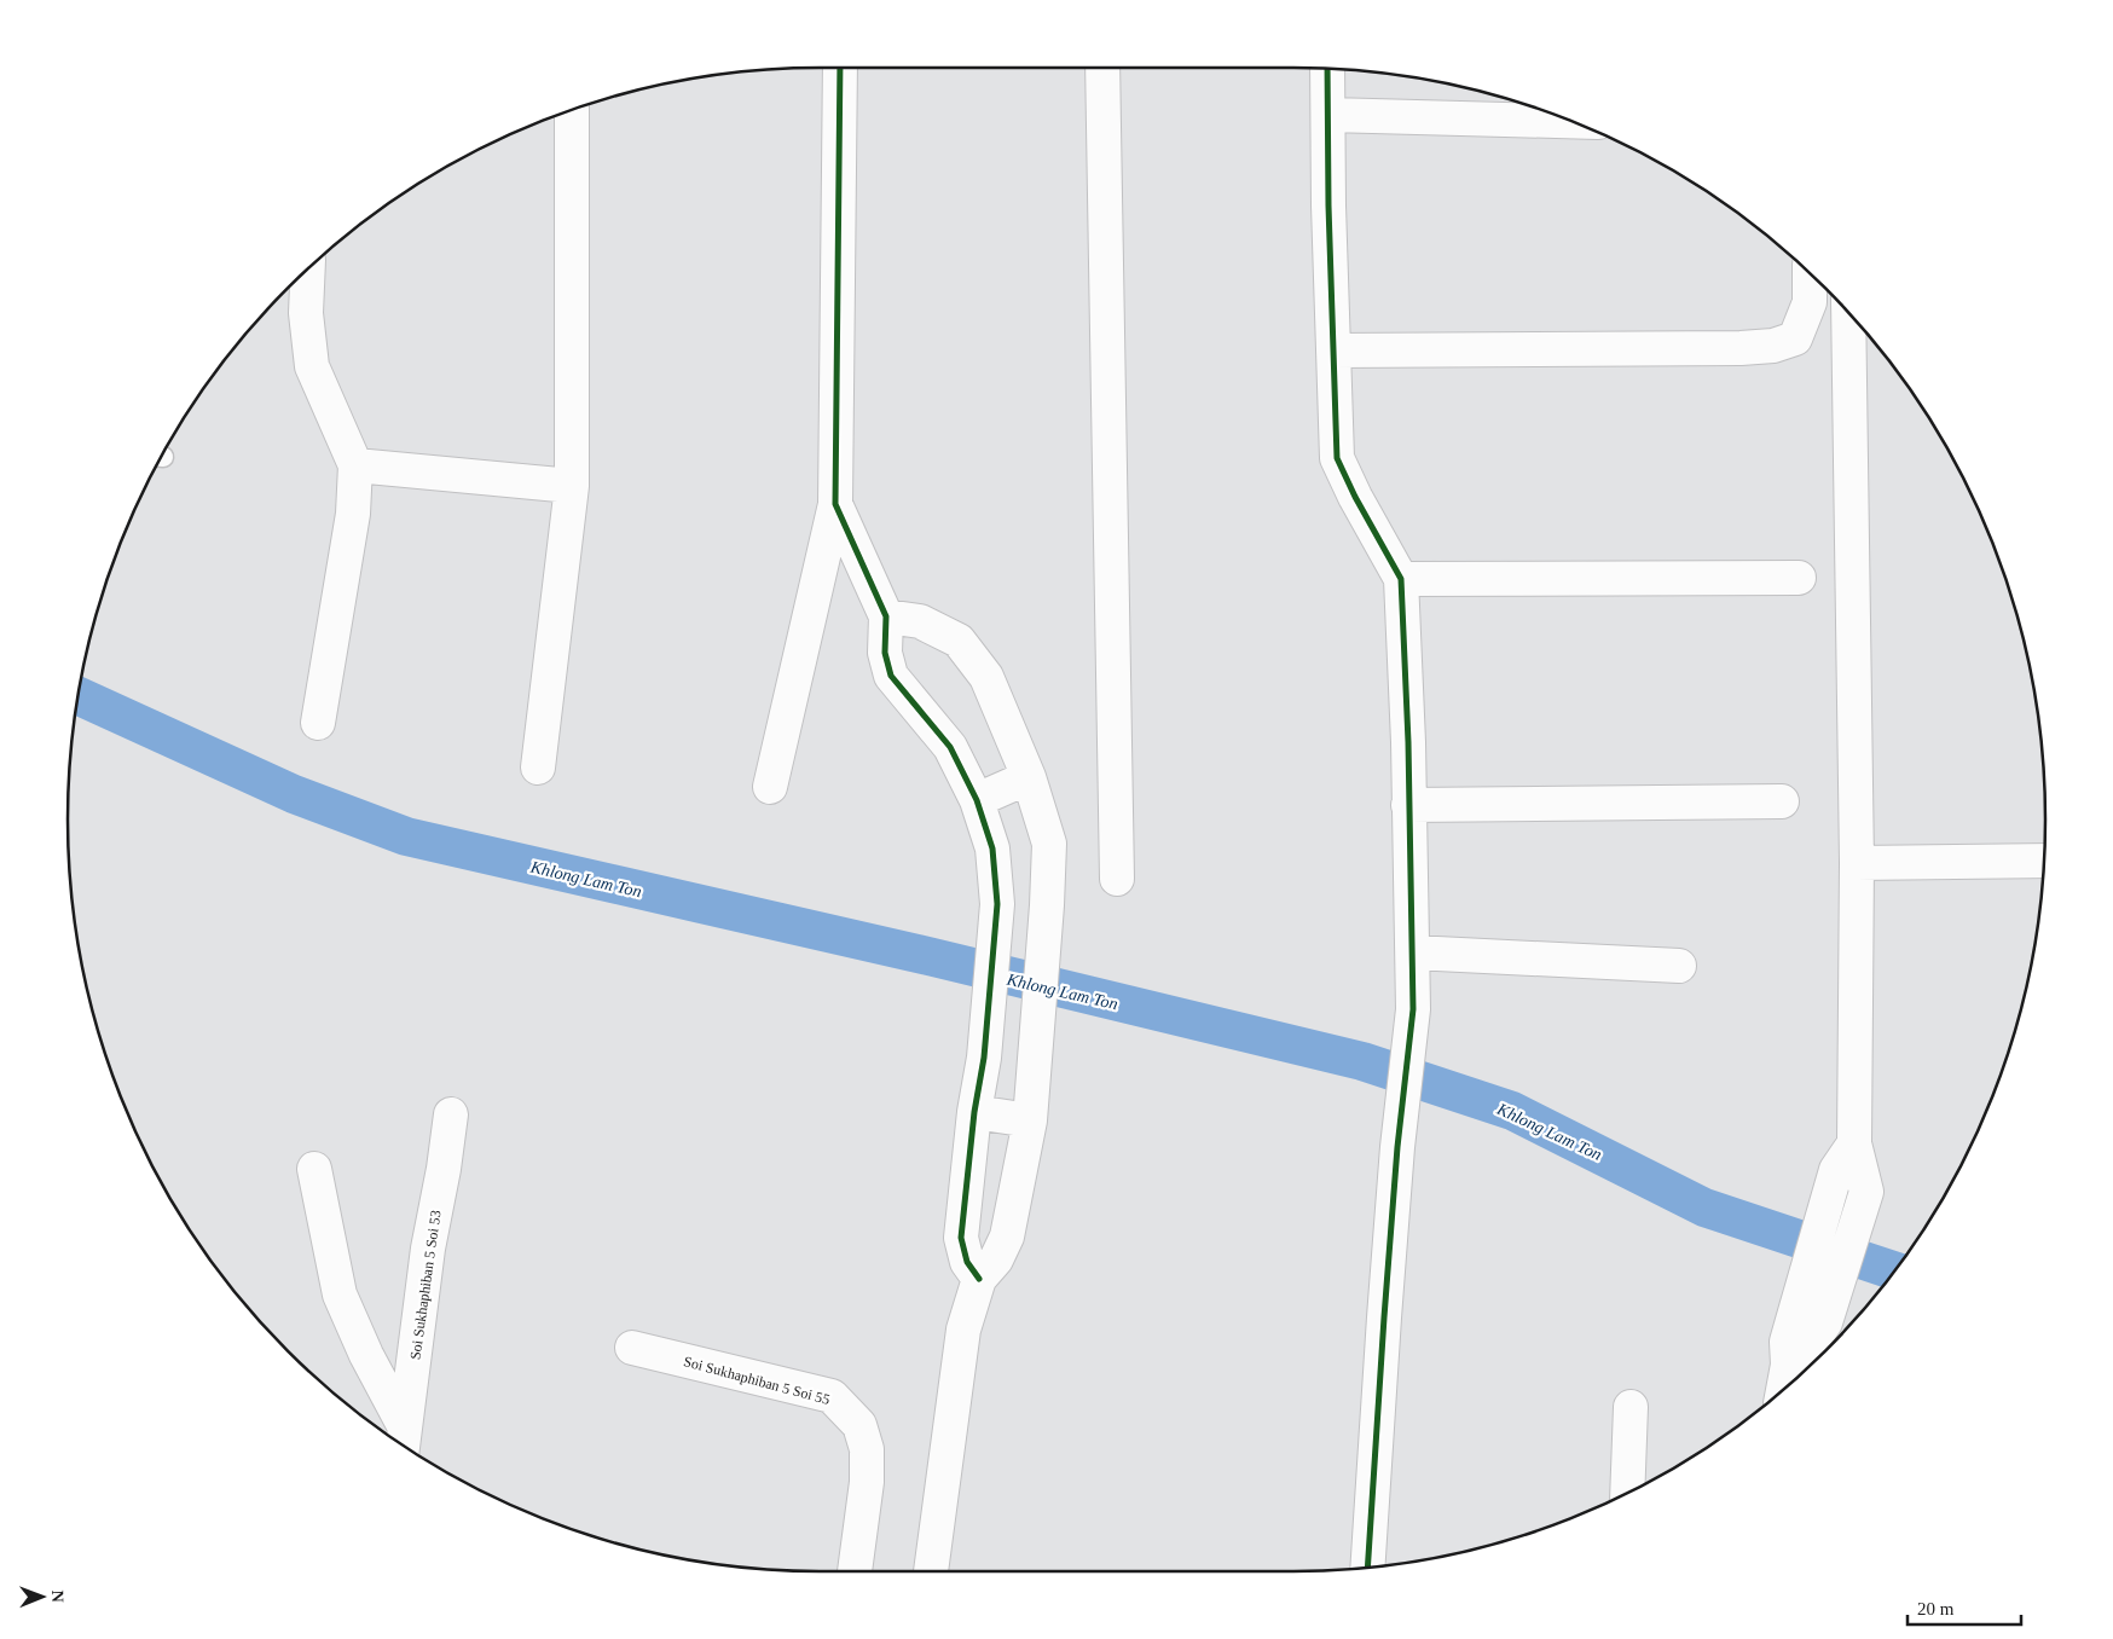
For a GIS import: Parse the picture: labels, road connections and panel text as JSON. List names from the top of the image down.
{
  "streets": {
    "street": ["Soi Sukhaphiban 5 Soi 53", "Soi Sukhaphiban 5 Soi 55"]
  },
  "water": ["Khlong Lam Ton"],
  "scale_bar": "20 m",
  "north": "right"
}
